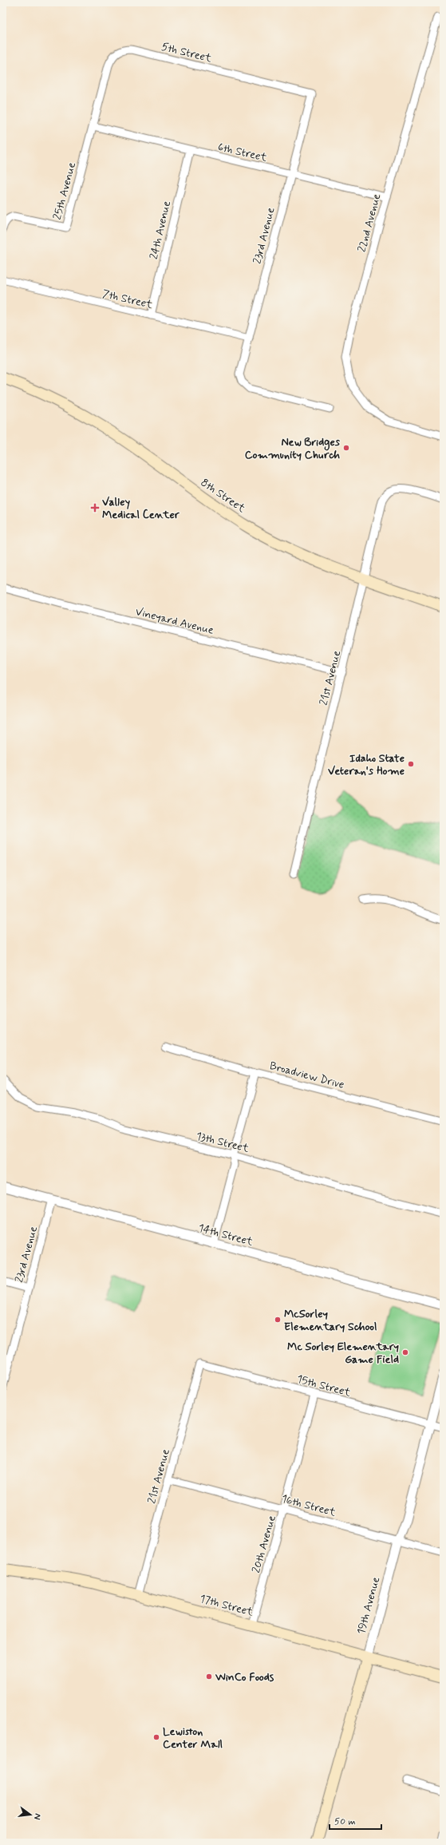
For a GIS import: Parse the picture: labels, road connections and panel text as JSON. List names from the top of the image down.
{
  "streets": {
    "main road": ["8th Street", "17th Street", "19th Avenue"],
    "street": [
      "5th Street",
      "6th Street",
      "25th Avenue",
      "22nd Avenue",
      "24th Avenue",
      "23rd Avenue",
      "7th Street",
      "Vineyard Avenue",
      "21st Avenue",
      "Broadview Drive",
      "13th Street",
      "14th Street",
      "15th Street",
      "16th Street",
      "20th Avenue"
    ]
  },
  "crossings": [
    ["5th Street", "25th Avenue"],
    ["5th Street", "23rd Avenue"],
    ["6th Street", "25th Avenue"],
    ["6th Street", "22nd Avenue"],
    ["6th Street", "24th Avenue"],
    ["6th Street", "23rd Avenue"],
    ["24th Avenue", "7th Street"],
    ["23rd Avenue", "7th Street"],
    ["23rd Avenue", "14th Street"],
    ["8th Street", "21st Avenue"],
    ["Vineyard Avenue", "21st Avenue"],
    ["21st Avenue", "15th Street"],
    ["21st Avenue", "16th Street"],
    ["21st Avenue", "17th Street"],
    ["15th Street", "20th Avenue"],
    ["15th Street", "19th Avenue"],
    ["16th Street", "20th Avenue"],
    ["16th Street", "19th Avenue"],
    ["20th Avenue", "17th Street"],
    ["17th Street", "19th Avenue"]
  ],
  "places": {
    "other": [
      "New Bridges Community Church",
      "Idaho State Veteran's Home",
      "McSorley Elementary School",
      "Mc Sorley Elementary Game Field",
      "WinCo Foods",
      "Lewiston Center Mall"
    ],
    "health": ["Valley Medical Center"]
  },
  "scale_bar": "50 m",
  "north": "right"
}
